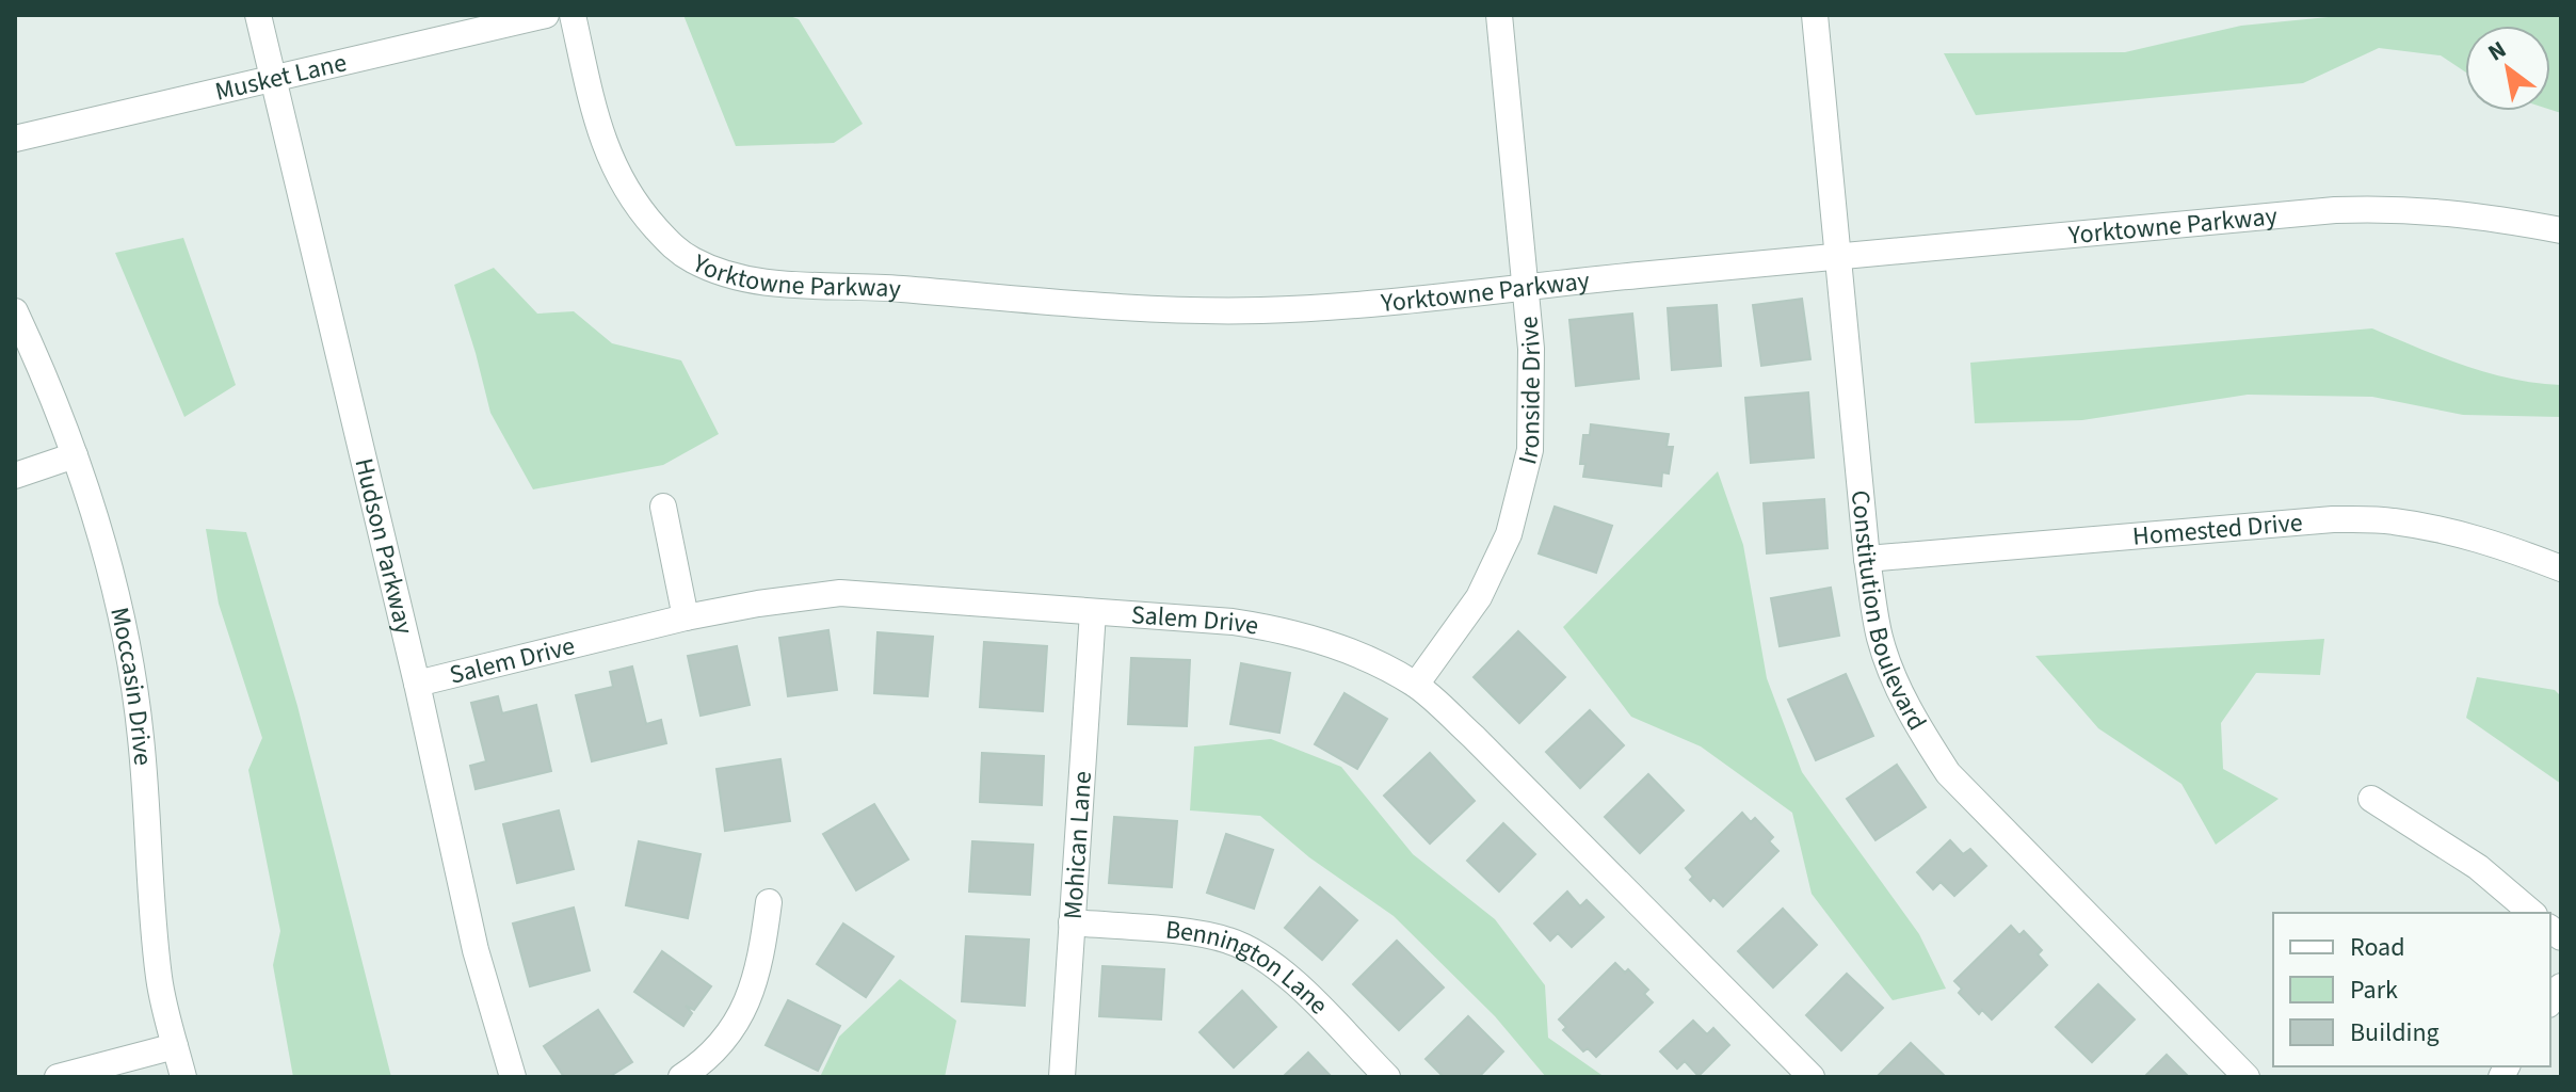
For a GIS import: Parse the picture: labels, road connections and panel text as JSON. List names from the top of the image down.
{
  "streets": {
    "street": [
      "Musket Lane",
      "Yorktowne Parkway",
      "Ironside Drive",
      "Homested Drive",
      "Hudson Parkway",
      "Constitution Boulevard",
      "Salem Drive",
      "Moccasin Drive",
      "Mohican Lane",
      "Bennington Lane"
    ]
  },
  "crossings": [
    ["Musket Lane", "Hudson Parkway"],
    ["Yorktowne Parkway", "Ironside Drive"],
    ["Yorktowne Parkway", "Constitution Boulevard"],
    ["Ironside Drive", "Salem Drive"],
    ["Homested Drive", "Constitution Boulevard"],
    ["Hudson Parkway", "Salem Drive"],
    ["Salem Drive", "Mohican Lane"],
    ["Mohican Lane", "Bennington Lane"]
  ],
  "legend": ["Road", "Park", "Building"],
  "north": "top left"
}
